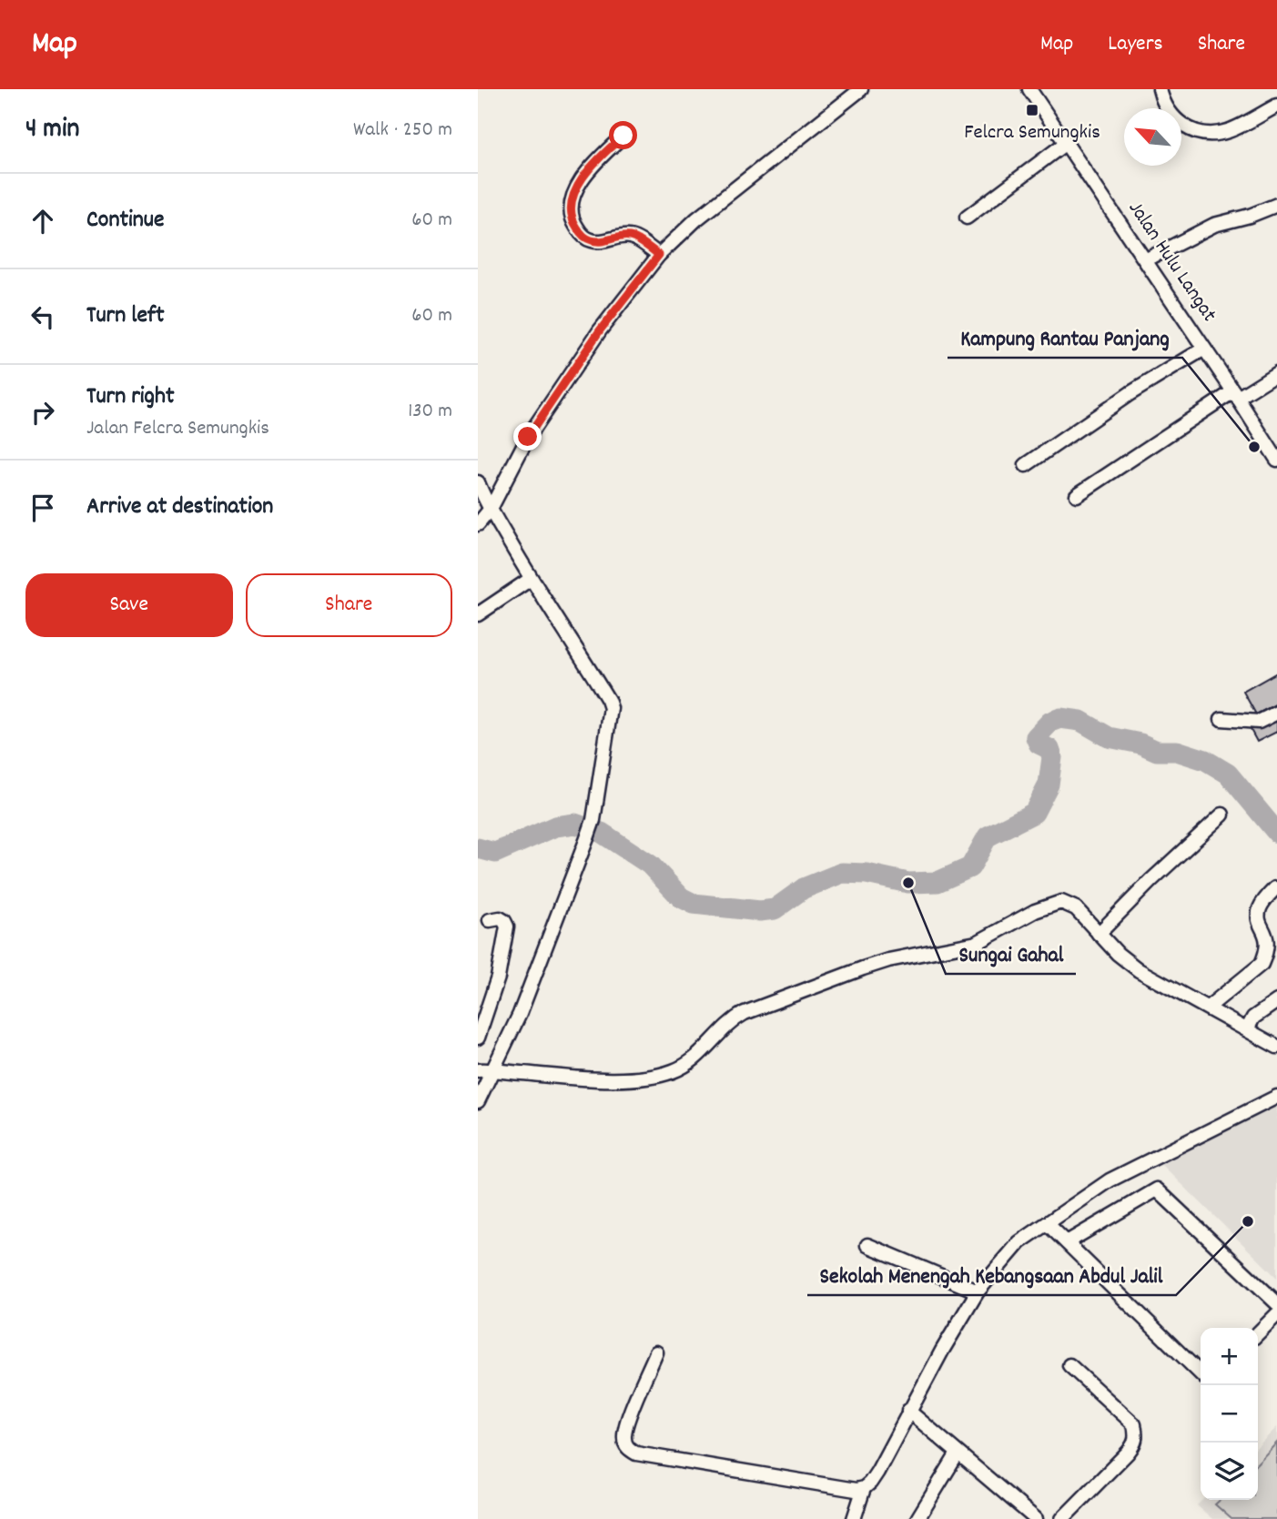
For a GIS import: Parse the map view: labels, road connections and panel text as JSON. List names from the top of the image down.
{
  "streets": {
    "street": ["Jalan Hulu Langat"]
  },
  "places": {
    "transit": ["Felcra Semungkis"],
    "other": ["Kampung Rantau Panjang", "Sungai Gahal", "Sekolah Menengah Kebangsaan Abdul Jalil"]
  },
  "north": "top left",
  "page": {
    "header": "Map",
    "nav": ["Map", "Layers", "Share"],
    "heading": ["4 min", "Walk · 250 m"],
    "list": [
      ["Continue", "60 m"],
      ["Turn left", "60 m"],
      ["Turn right", "Jalan Felcra Semungkis", "130 m"],
      "Arrive at destination"
    ],
    "buttons": ["Save", "Share"],
    "map_buttons": ["+", "−"]
  }
}
